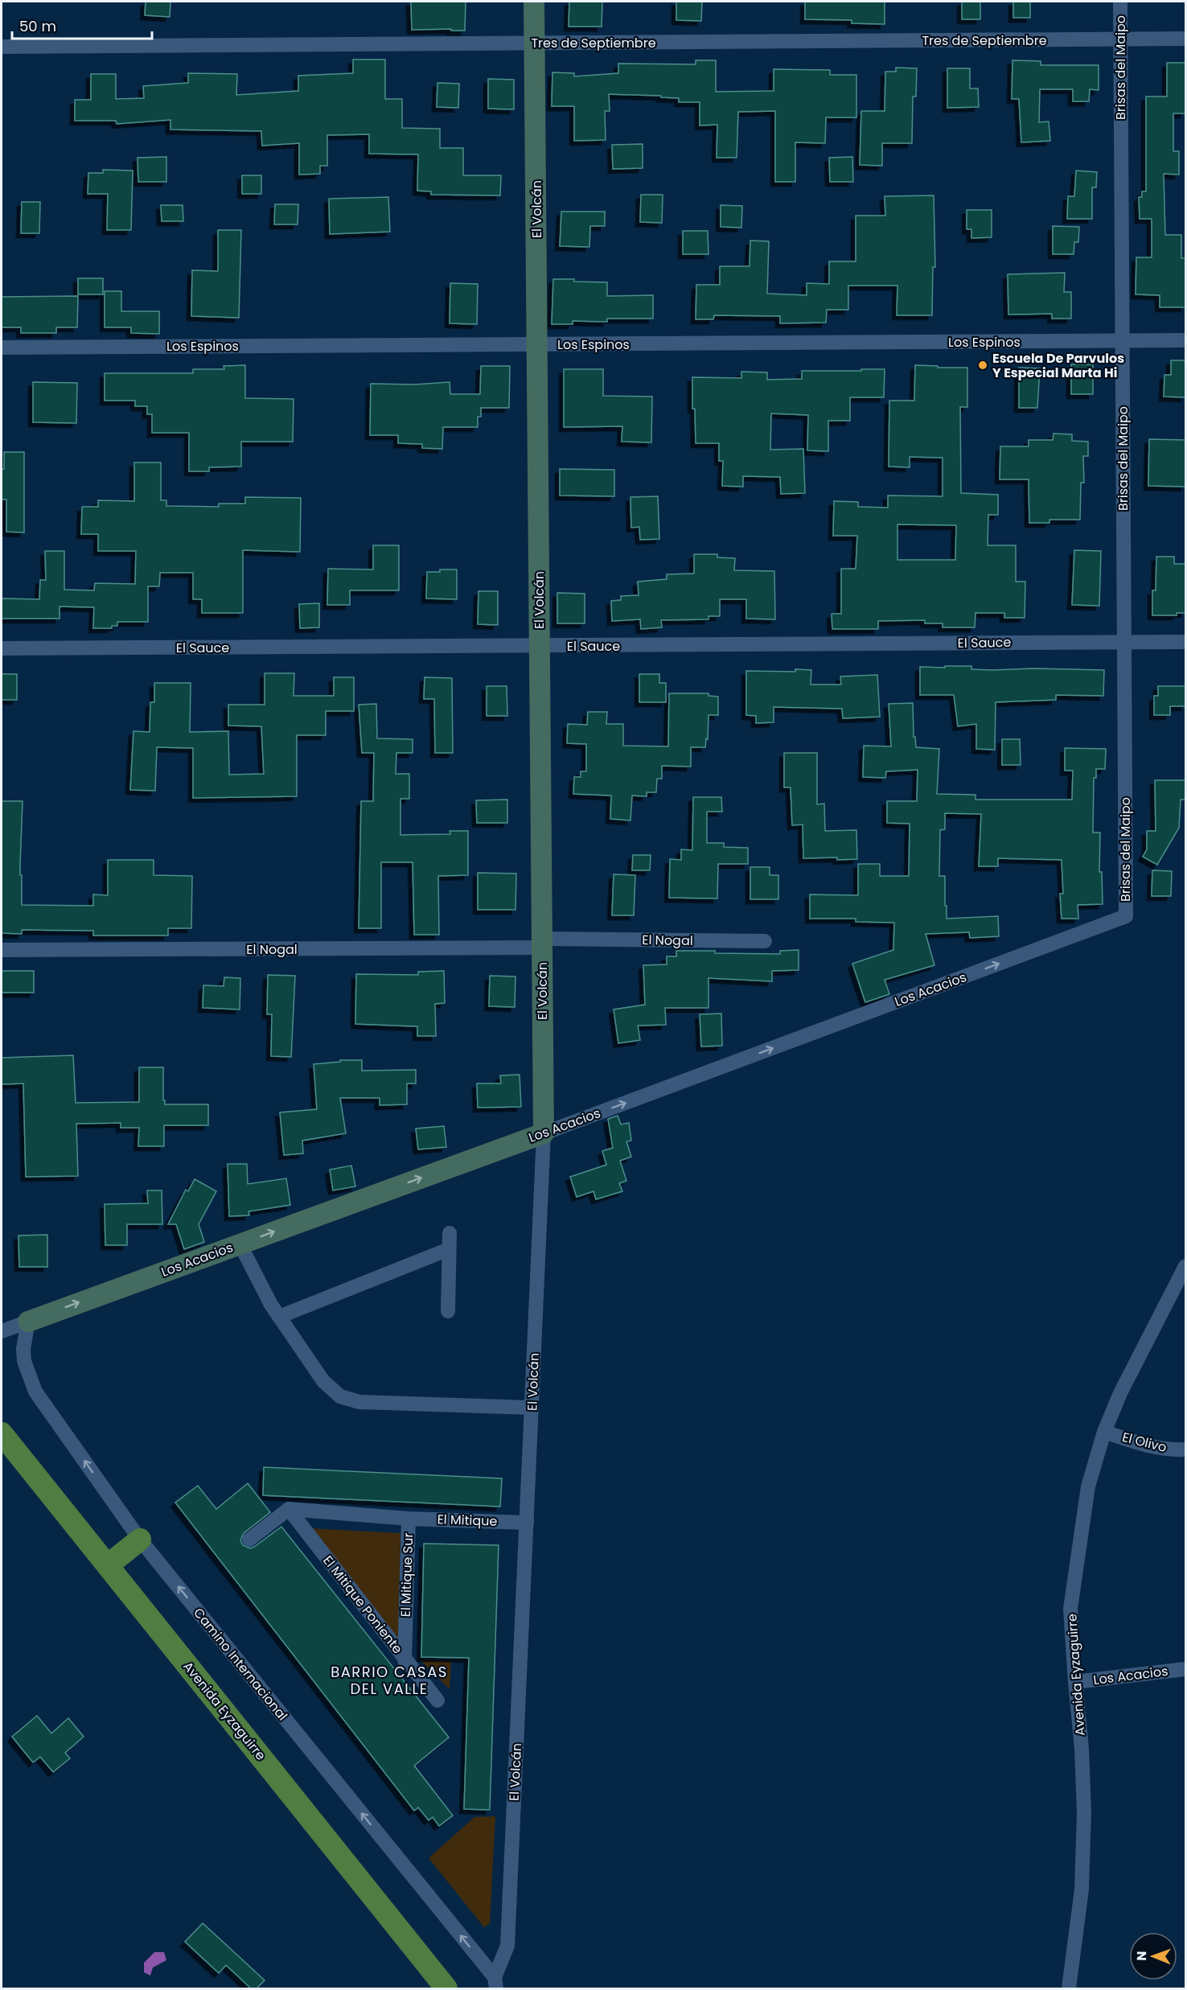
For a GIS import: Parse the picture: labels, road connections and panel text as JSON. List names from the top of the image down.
{
  "streets": {
    "main road": ["Avenida Eyzaguirre"],
    "street": [
      "Tres de Septiembre",
      "Brisas del Maipo",
      "El Volcán",
      "Los Espinos",
      "El Sauce",
      "El Nogal",
      "Los Acacios",
      "El Olivo",
      "El Mitique",
      "El Mitique Sur",
      "El Mitique Poniente",
      "Camino Internacional"
    ]
  },
  "crossings": [
    ["Tres de Septiembre", "Brisas del Maipo"],
    ["Tres de Septiembre", "El Volcán"],
    ["Brisas del Maipo", "Los Espinos"],
    ["Brisas del Maipo", "El Sauce"],
    ["Brisas del Maipo", "Los Acacios"],
    ["El Volcán", "Los Espinos"],
    ["El Volcán", "El Sauce"],
    ["El Volcán", "El Nogal"],
    ["El Volcán", "Los Acacios"],
    ["El Volcán", "El Mitique"],
    ["El Volcán", "Camino Internacional"],
    ["Los Acacios", "Camino Internacional"],
    ["Los Acacios", "Avenida Eyzaguirre"],
    ["El Olivo", "Avenida Eyzaguirre"],
    ["El Mitique", "El Mitique Sur"],
    ["El Mitique", "El Mitique Poniente"],
    ["El Mitique Sur", "El Mitique Poniente"]
  ],
  "one_way": ["Los Acacios", "Camino Internacional"],
  "districts": ["BARRIO CASAS DEL VALLE"],
  "places": ["Escuela De Parvulos Y Especial Marta Hi"],
  "scale_bar": "50 m",
  "north": "left"
}
